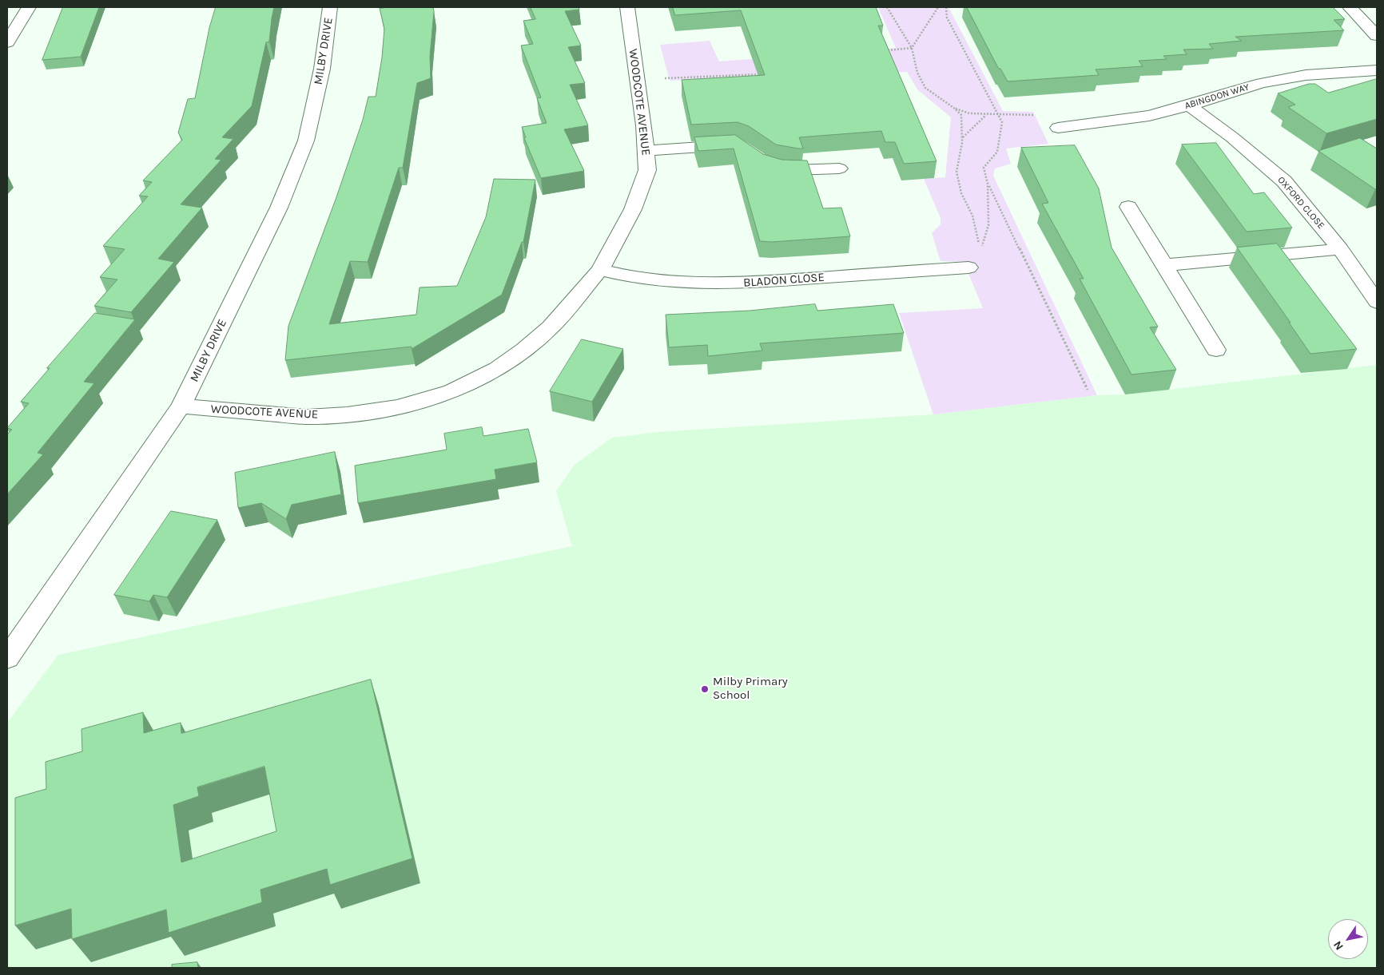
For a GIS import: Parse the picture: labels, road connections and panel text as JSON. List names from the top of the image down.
{
  "streets": {
    "street": [
      "MILBY DRIVE",
      "ABINGDON WAY",
      "WOODCOTE AVENUE",
      "OXFORD CLOSE",
      "BLADON CLOSE"
    ]
  },
  "crossings": [
    ["MILBY DRIVE", "WOODCOTE AVENUE"],
    ["ABINGDON WAY", "OXFORD CLOSE"],
    ["WOODCOTE AVENUE", "BLADON CLOSE"]
  ],
  "places": ["Milby Primary School"],
  "north": "bottom left"
}
